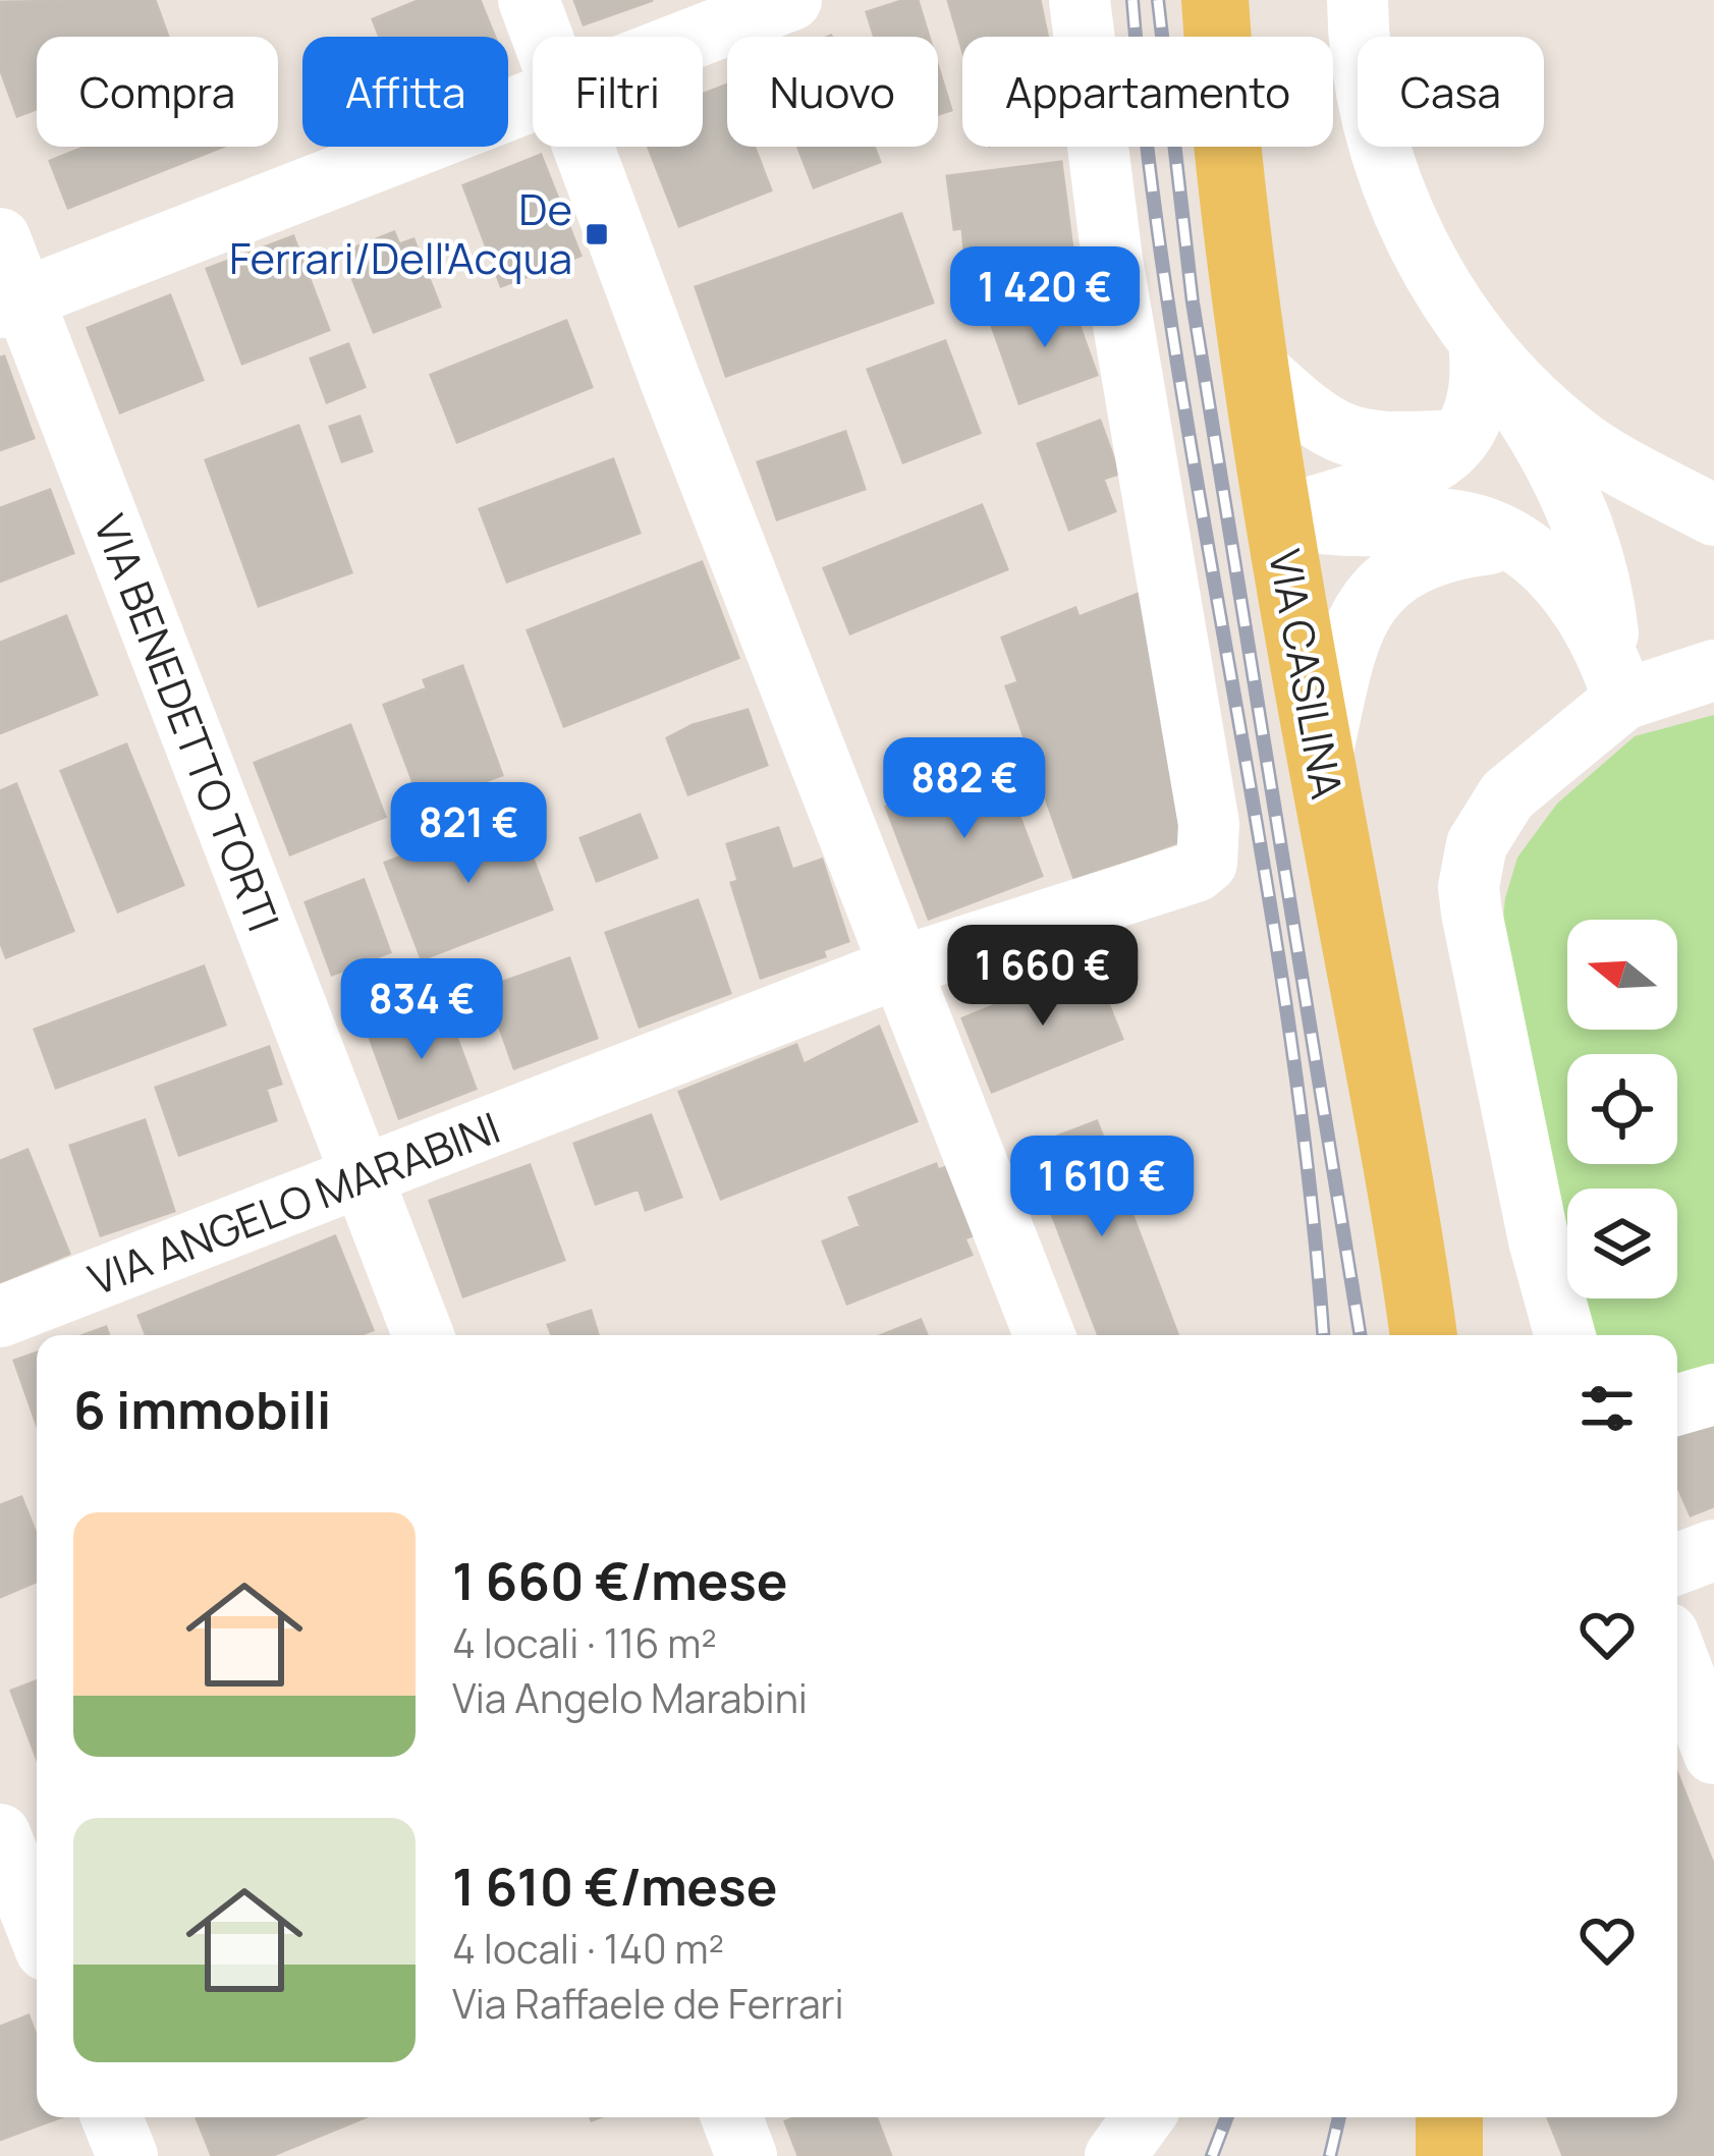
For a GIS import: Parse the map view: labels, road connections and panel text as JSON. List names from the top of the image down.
{
  "streets": {
    "main road": ["VIA CASILINA"],
    "street": ["VIA BENEDETTO TORTI", "VIA ANGELO MARABINI"]
  },
  "crossings": [
    ["VIA BENEDETTO TORTI", "VIA ANGELO MARABINI"]
  ],
  "places": {
    "transit": ["De Ferrari/Dell'Acqua"]
  },
  "north": "left",
  "page": {
    "chip": [
      "Compra",
      "Affitta",
      "Filtri",
      "Nuovo",
      "Appartamento",
      "Casa"
    ],
    "price": [
      "1 420 €",
      "882 €",
      "821 €",
      "1 660 €",
      "834 €",
      "1 610 €"
    ],
    "heading": "6 immobili",
    "list": [
      {
        "name": "1 660 €/mese",
        "note": "4 locali · 116 m² · Via Angelo Marabini"
      },
      {
        "name": "1 610 €/mese",
        "note": "4 locali · 140 m² · Via Raffaele de Ferrari"
      }
    ]
  }
}
